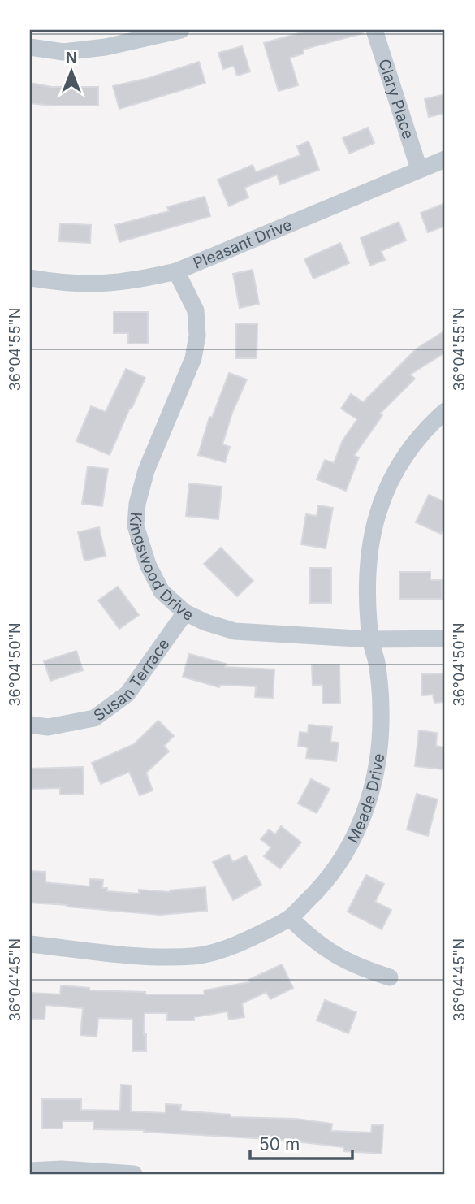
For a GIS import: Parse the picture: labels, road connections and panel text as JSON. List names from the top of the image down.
{
  "streets": {
    "street": [
      "Clary Place",
      "Pleasant Drive",
      "Kingswood Drive",
      "Susan Terrace",
      "Meade Drive"
    ]
  },
  "crossings": [
    ["Clary Place", "Pleasant Drive"],
    ["Pleasant Drive", "Kingswood Drive"],
    ["Kingswood Drive", "Susan Terrace"],
    ["Kingswood Drive", "Meade Drive"]
  ],
  "scale_bar": "50 m",
  "north": "top",
  "coordinates": ["36°04'55\"N", "36°04'50\"N", "36°04'45\"N"]
}
